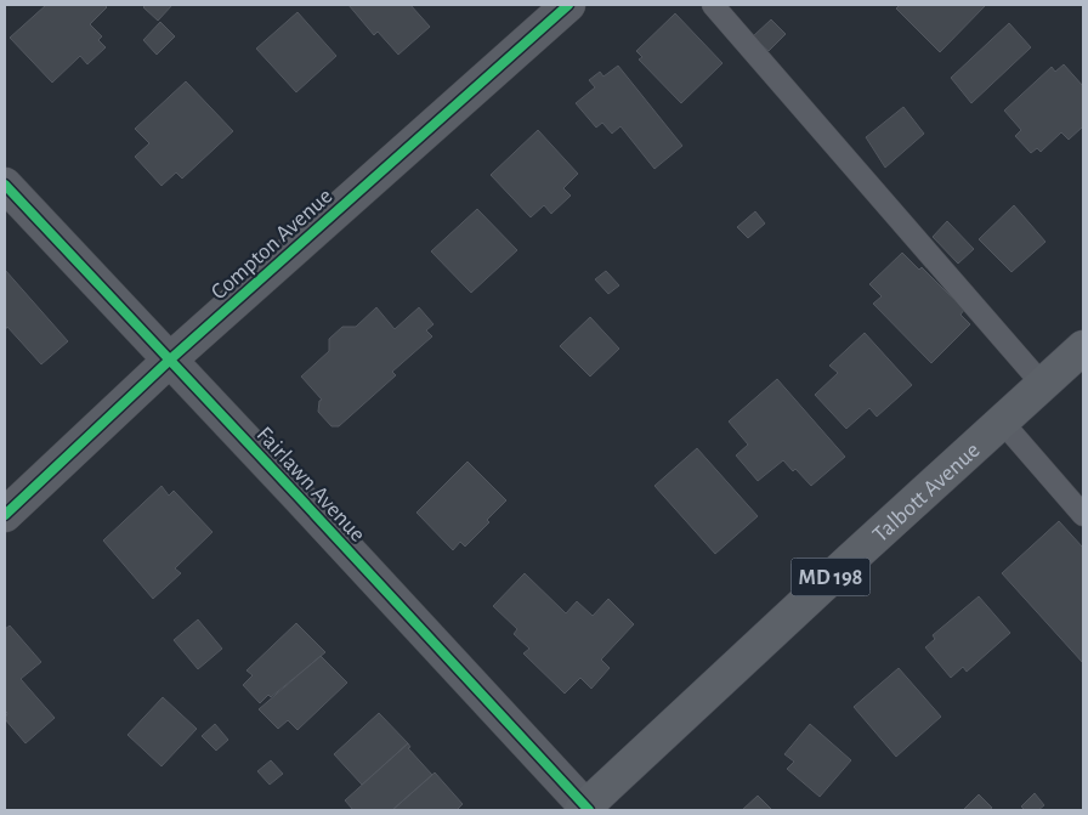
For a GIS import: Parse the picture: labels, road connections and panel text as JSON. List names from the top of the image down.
{
  "streets": {
    "main road": ["Talbott Avenue", "MD 198"],
    "street": ["Compton Avenue", "Fairlawn Avenue"]
  },
  "crossings": [
    ["Compton Avenue", "Fairlawn Avenue"],
    ["Fairlawn Avenue", "Talbott Avenue"]
  ]
}
